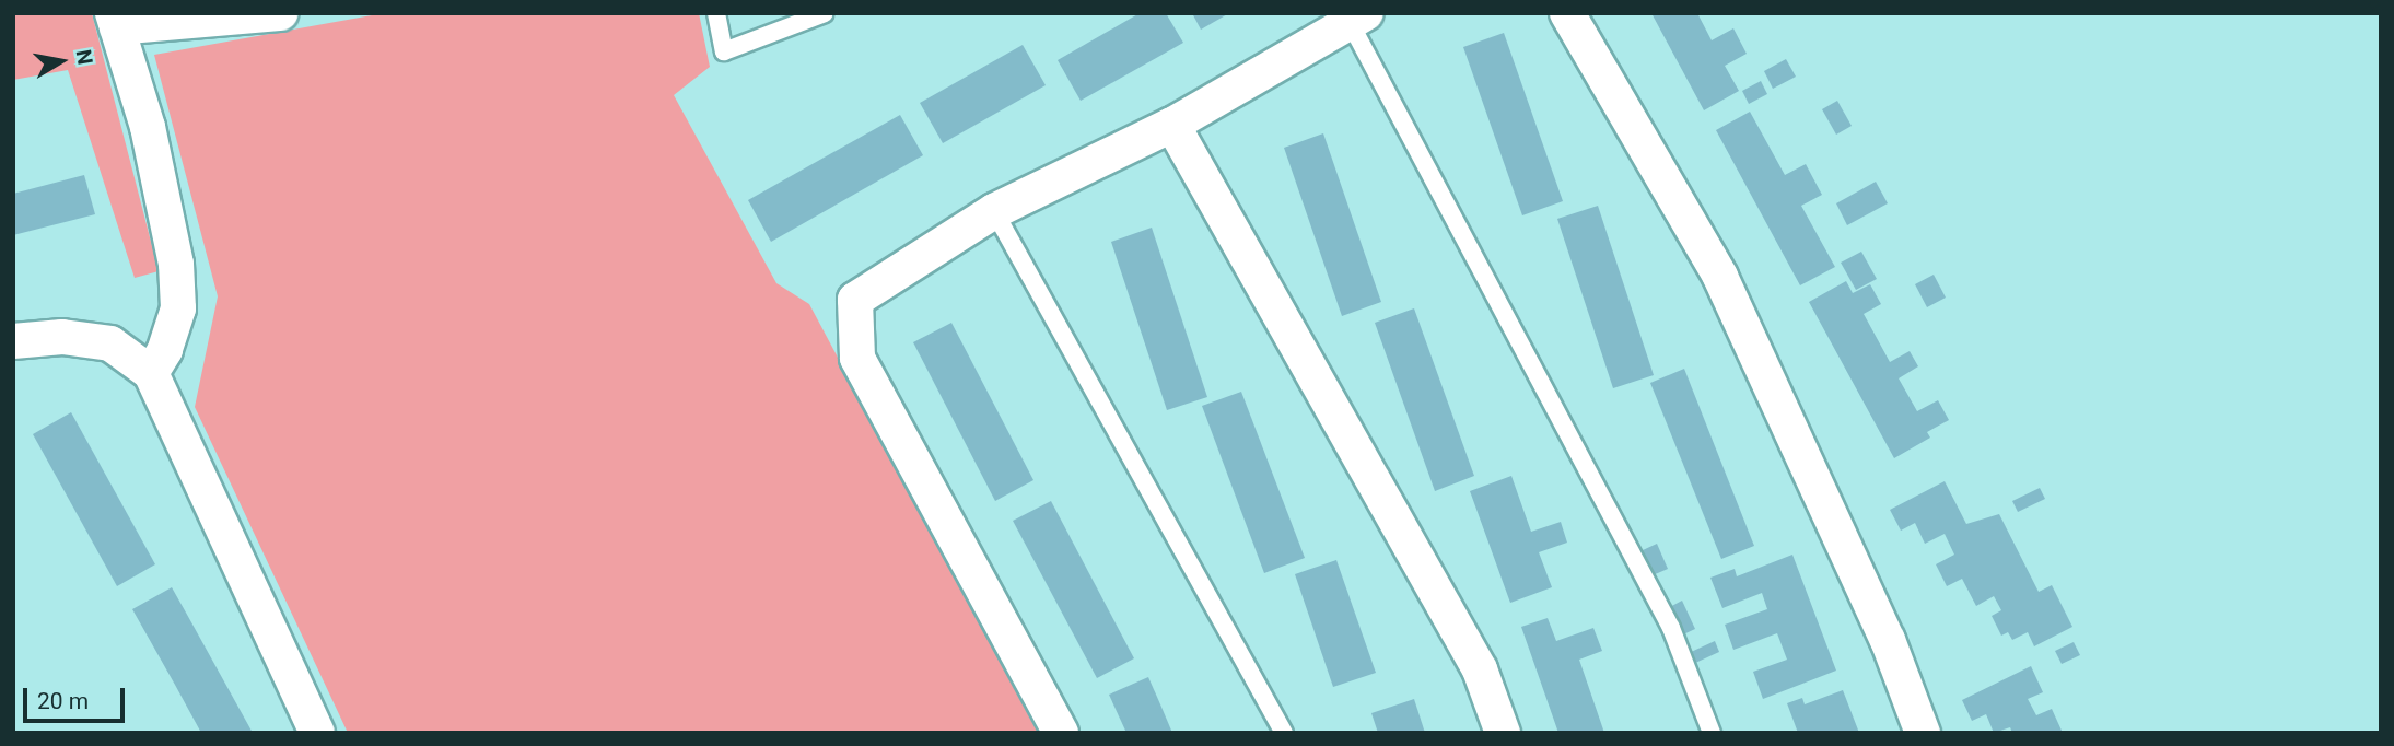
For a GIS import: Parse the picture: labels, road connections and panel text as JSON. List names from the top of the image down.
{
  "scale_bar": "20 m",
  "north": "right"
}
